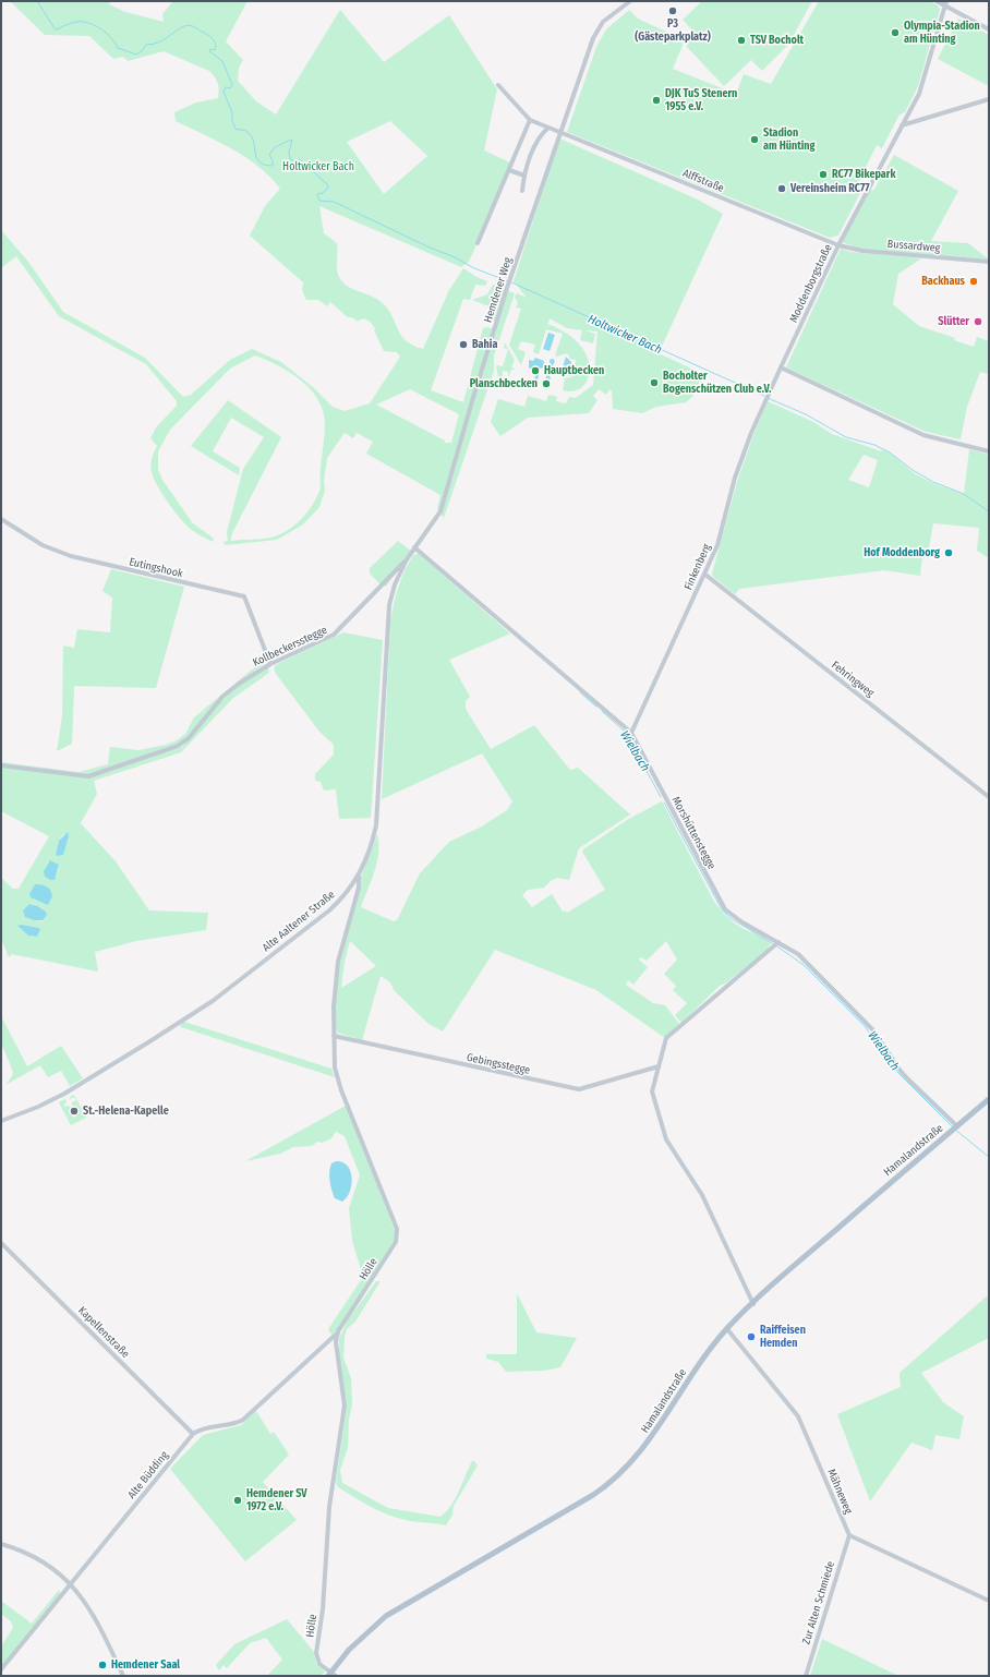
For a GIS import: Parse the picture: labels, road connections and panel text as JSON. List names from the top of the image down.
{
  "streets": {
    "main road": ["Hamalandstraße"],
    "street": [
      "Alffstraße",
      "Bussardweg",
      "Moddenborgstraße",
      "Hemdener Weg",
      "Finkenberg",
      "Eutingshook",
      "Kollbeckersstegge",
      "Fehringweg",
      "Morshüttenstegge",
      "Alte Aaltener Straße",
      "Gebingsstegge",
      "Hölle",
      "Kapellenstraße",
      "Alte Büdding",
      "Mähneweg",
      "Zur Alten Schmiede"
    ]
  },
  "crossings": [
    ["Alffstraße", "Bussardweg"],
    ["Alffstraße", "Moddenborgstraße"],
    ["Alffstraße", "Hemdener Weg"],
    ["Bussardweg", "Moddenborgstraße"],
    ["Moddenborgstraße", "Finkenberg"],
    ["Hemdener Weg", "Morshüttenstegge"],
    ["Hemdener Weg", "Alte Aaltener Straße"],
    ["Finkenberg", "Fehringweg"],
    ["Finkenberg", "Morshüttenstegge"],
    ["Eutingshook", "Kollbeckersstegge"],
    ["Kollbeckersstegge", "Alte Aaltener Straße"],
    ["Morshüttenstegge", "Alte Aaltener Straße"],
    ["Morshüttenstegge", "Hamalandstraße"],
    ["Alte Aaltener Straße", "Hölle"],
    ["Gebingsstegge", "Hölle"],
    ["Hamalandstraße", "Hölle"],
    ["Hamalandstraße", "Mähneweg"],
    ["Hölle", "Alte Büdding"],
    ["Kapellenstraße", "Alte Büdding"],
    ["Mähneweg", "Zur Alten Schmiede"]
  ],
  "water": ["Holtwicker Bach", "Wielbach"],
  "parks": ["Holtwicker Bach"],
  "places": [
    "P3 (Gästeparkplatz)",
    "Olympia-Stadion am Hünting",
    "TSV Bocholt",
    "DJK TuS Stenern 1955 e.V.",
    "Stadion am Hünting",
    "RC77 Bikepark",
    "Vereinsheim RC77",
    "Backhaus",
    "Slütter",
    "Bahia",
    "Hauptbecken",
    "Bocholter Bogenschützen Club e.V.",
    "Planschbecken",
    "Hof Moddenborg",
    "St.-Helena-Kapelle",
    "Raiffeisen Hemden",
    "Hemdener SV 1972 e.V.",
    "Hemdener Saal"
  ]
}
